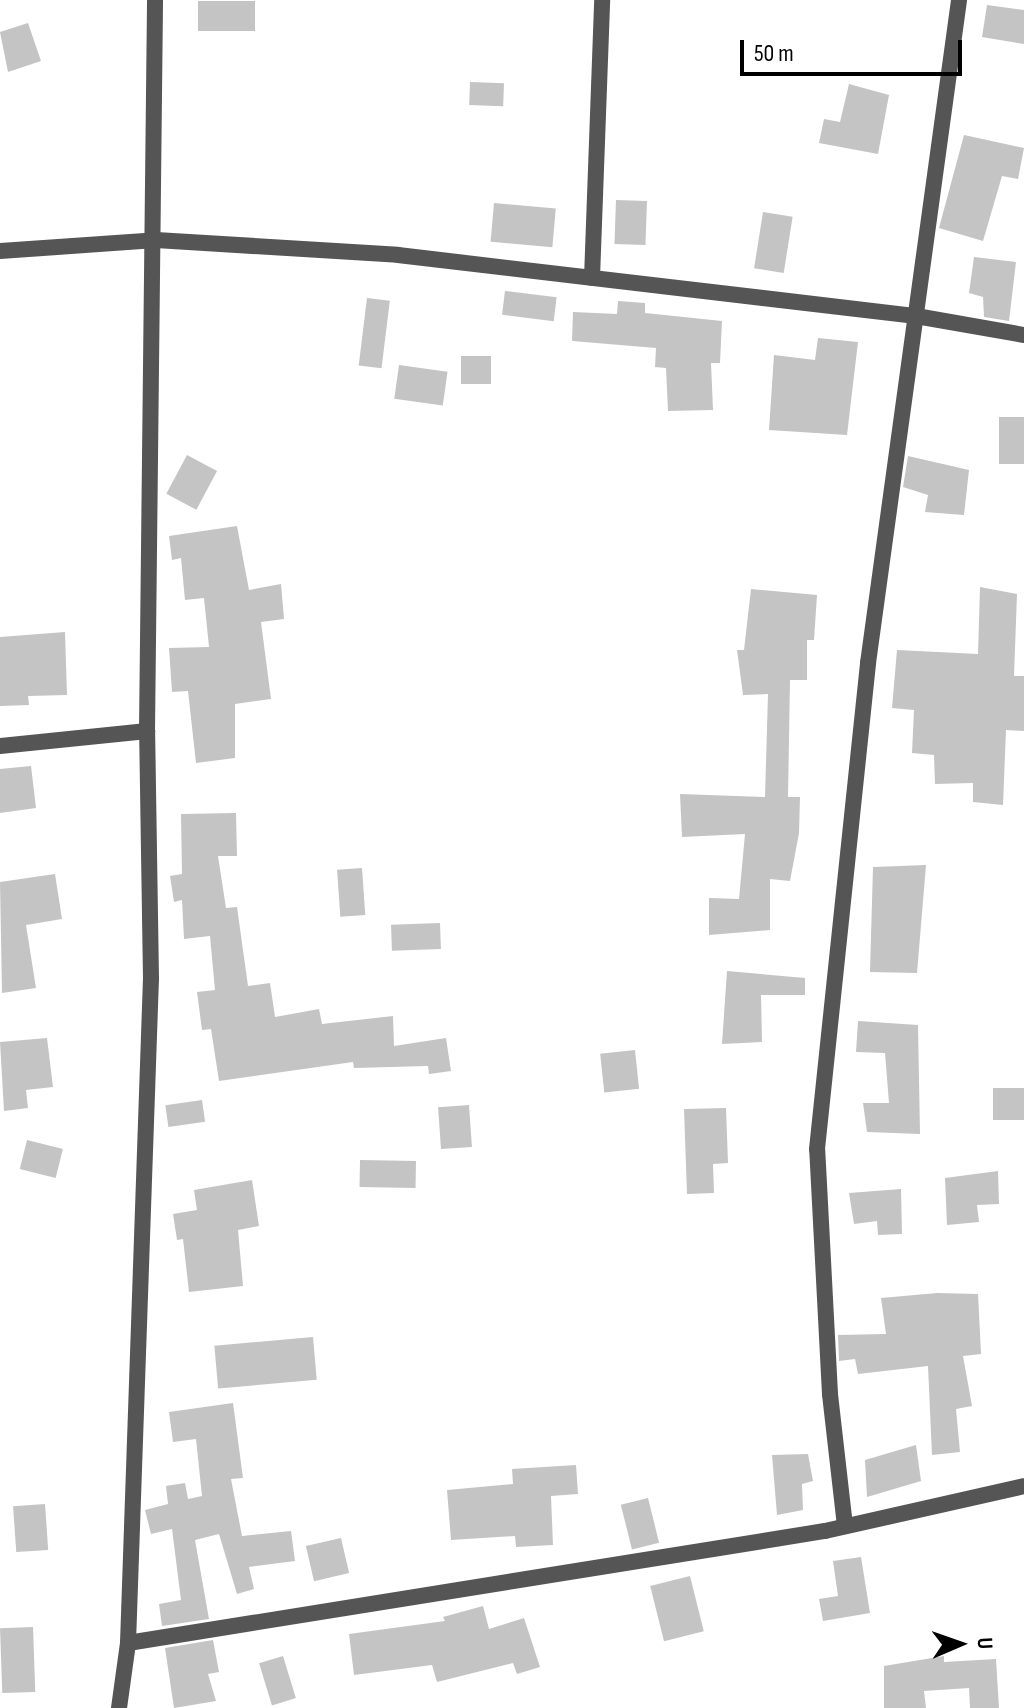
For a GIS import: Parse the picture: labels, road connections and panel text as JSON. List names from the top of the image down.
{
  "scale_bar": "50 m",
  "north": "right"
}
